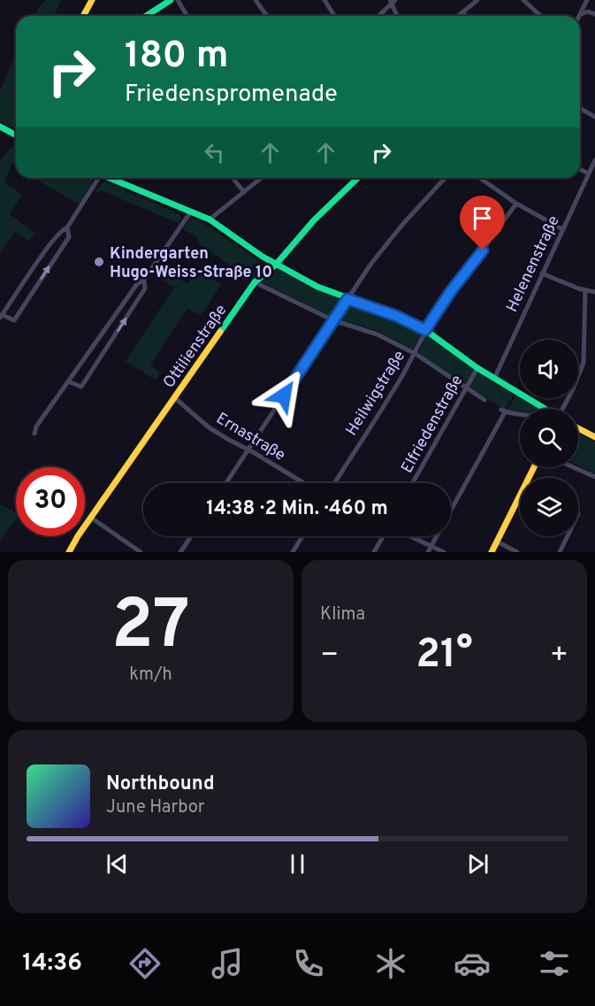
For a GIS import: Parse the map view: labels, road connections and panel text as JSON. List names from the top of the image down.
{
  "streets": {
    "street": [
      "Helenenstraße",
      "Ottilienstraße",
      "Heilwigstraße",
      "Elfriedenstraße",
      "Ernastraße"
    ]
  },
  "crossings": [
    ["Ottilienstraße", "Ernastraße"]
  ],
  "places": ["Kindergarten Hugo-Weiss-Straße 10"],
  "page": {
    "turn": ["180 m", "Friedenspromenade"],
    "limit": "30",
    "trip": "14:38 · 2 Min. · 460 m",
    "tile": [
      ["27", "km/h"],
      "Klima"
    ],
    "heat": ["−", "21°", "+"],
    "song": ["Northbound", "June Harbor"],
    "tabs": "14:36"
  }
}
